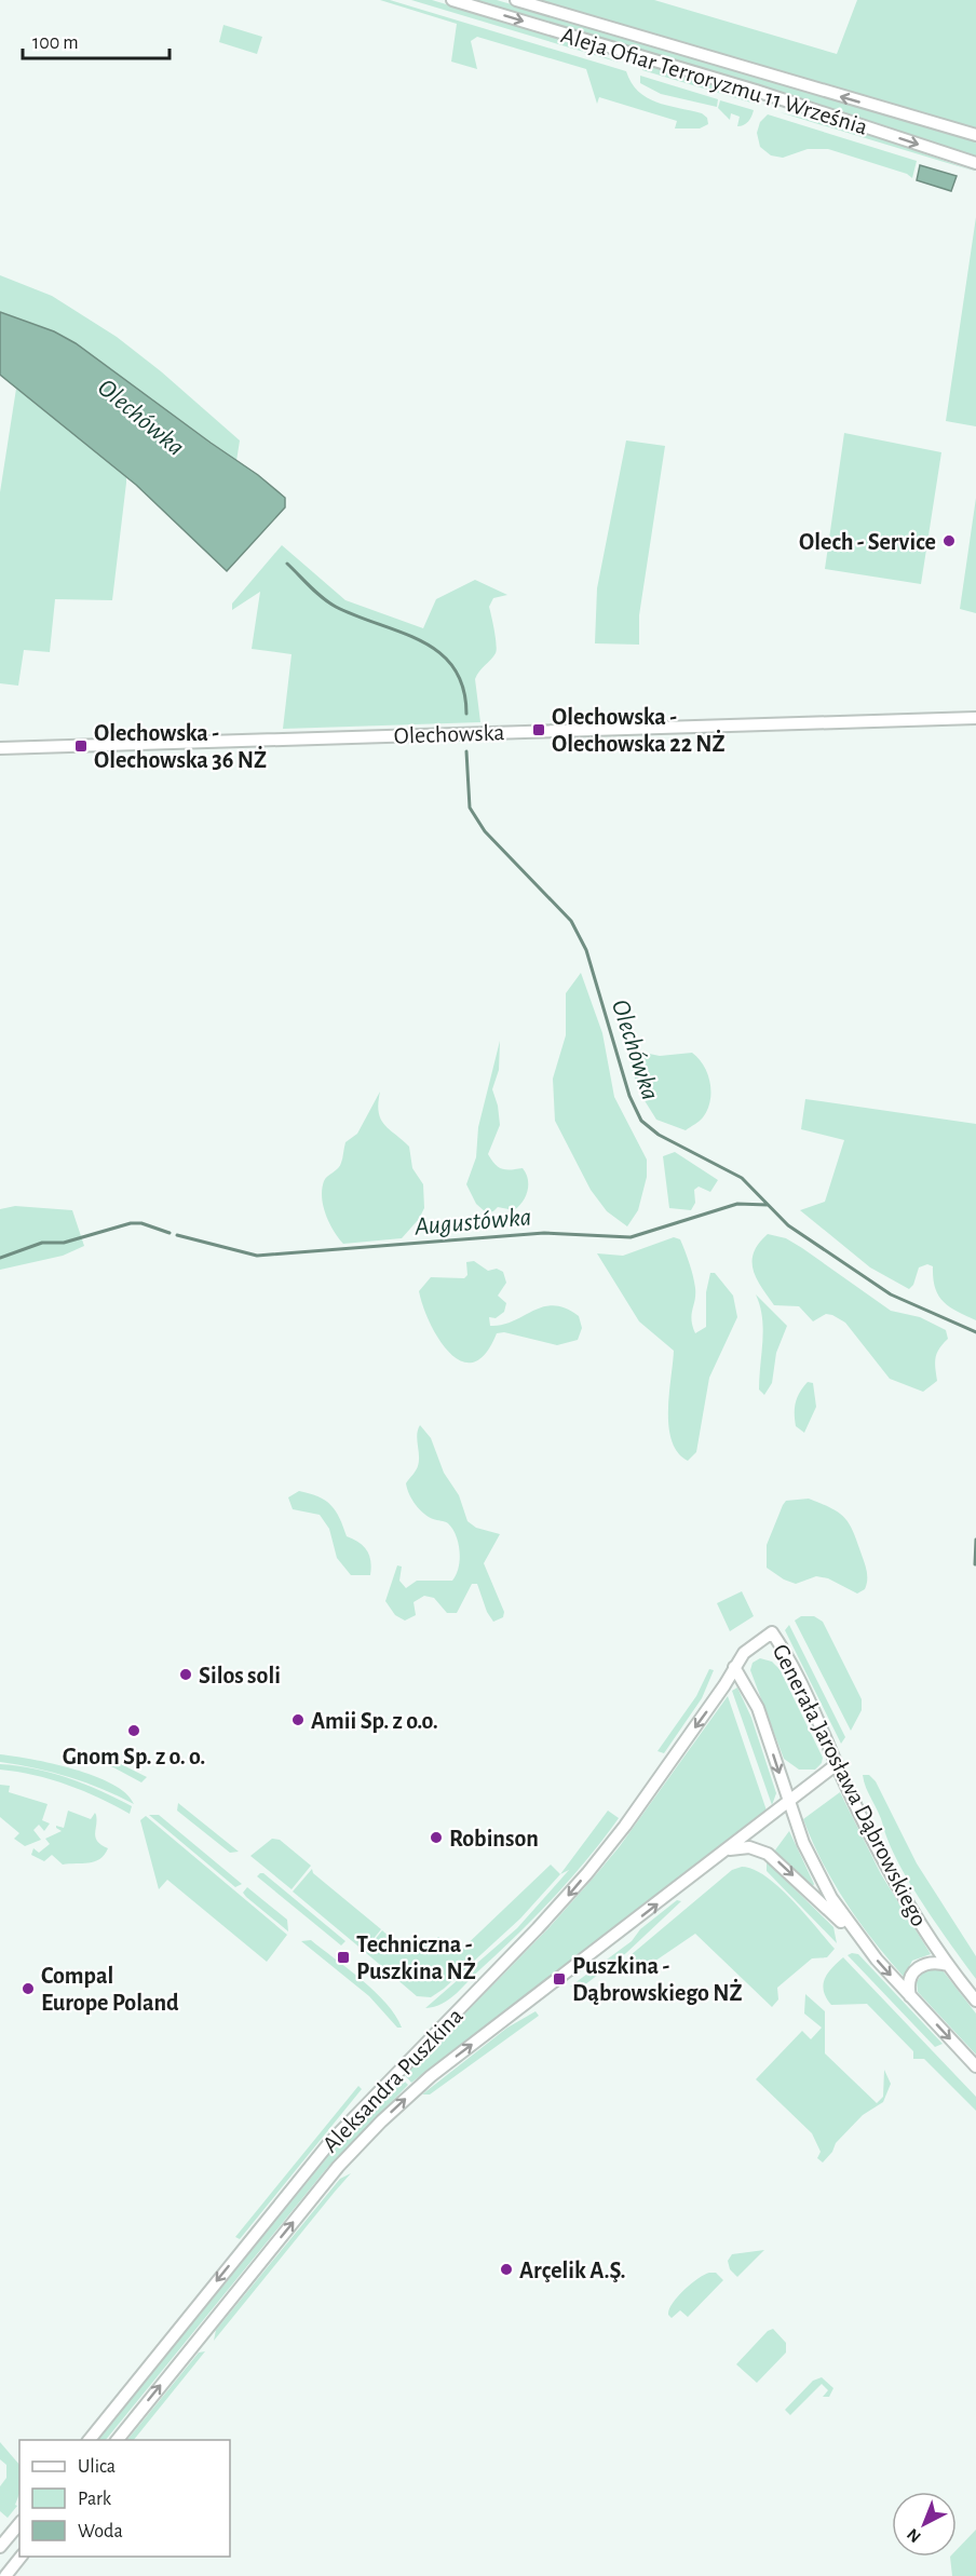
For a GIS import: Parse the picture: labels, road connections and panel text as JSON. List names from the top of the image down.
{
  "streets": {
    "main road": [
      "Aleja Ofiar Terroryzmu 11 Września",
      "Olechowska",
      "Generała Jarosława Dąbrowskiego",
      "Aleksandra Puszkina"
    ]
  },
  "crossings": [
    ["Generała Jarosława Dąbrowskiego", "Aleksandra Puszkina"]
  ],
  "water": ["Olechówka", "Augustówka"],
  "places": {
    "other": [
      "Olech - Service",
      "Silos soli",
      "Amii Sp. z o.o.",
      "Gnom Sp. z o. o.",
      "Robinson",
      "Compal Europe Poland",
      "Arçelik A.Ş."
    ],
    "transit": [
      "Olechowska - Olechowska 22 NŻ",
      "Olechowska - Olechowska 36 NŻ",
      "Techniczna - Puszkina NŻ",
      "Puszkina - Dąbrowskiego NŻ"
    ]
  },
  "legend": ["Ulica", "Park", "Woda"],
  "scale_bar": "100 m",
  "north": "bottom left"
}
